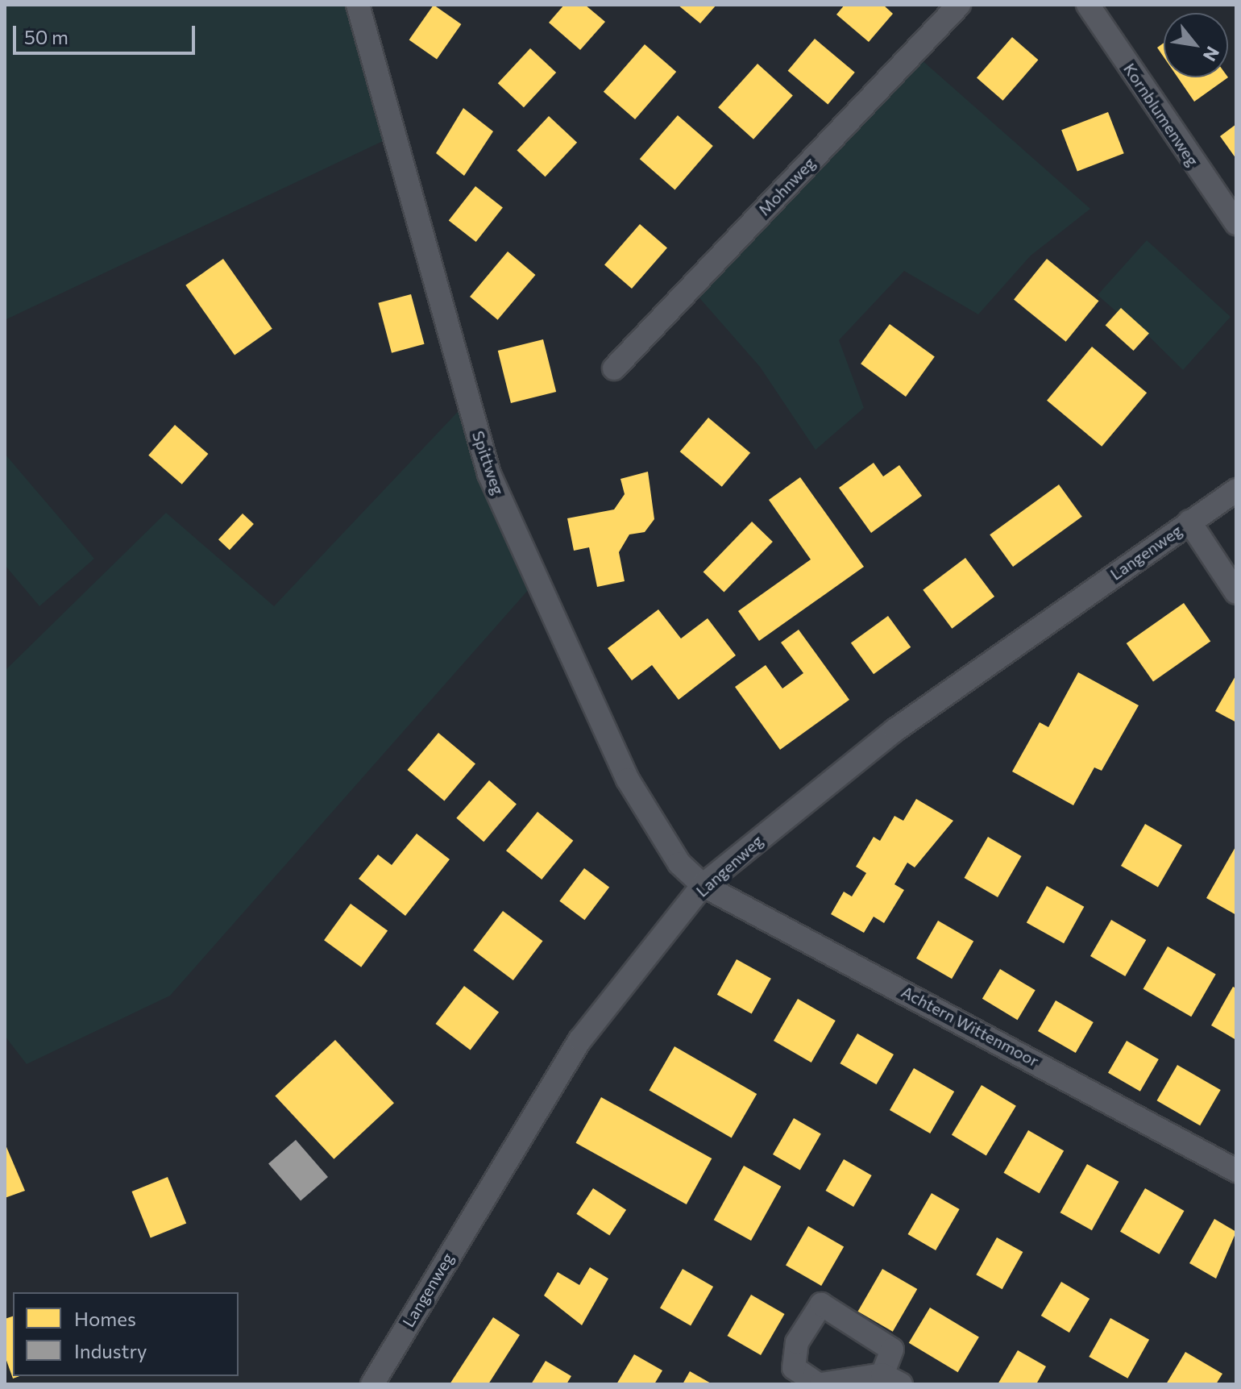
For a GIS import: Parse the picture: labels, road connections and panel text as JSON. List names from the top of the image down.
{
  "streets": {
    "street": [
      "Kornblumenweg",
      "Mohnweg",
      "Spittweg",
      "Langenweg",
      "Achtern Wittenmoor"
    ]
  },
  "crossings": [
    ["Spittweg", "Langenweg"],
    ["Spittweg", "Achtern Wittenmoor"],
    ["Langenweg", "Achtern Wittenmoor"]
  ],
  "legend": ["Homes", "Industry"],
  "scale_bar": "50 m",
  "north": "bottom right"
}
